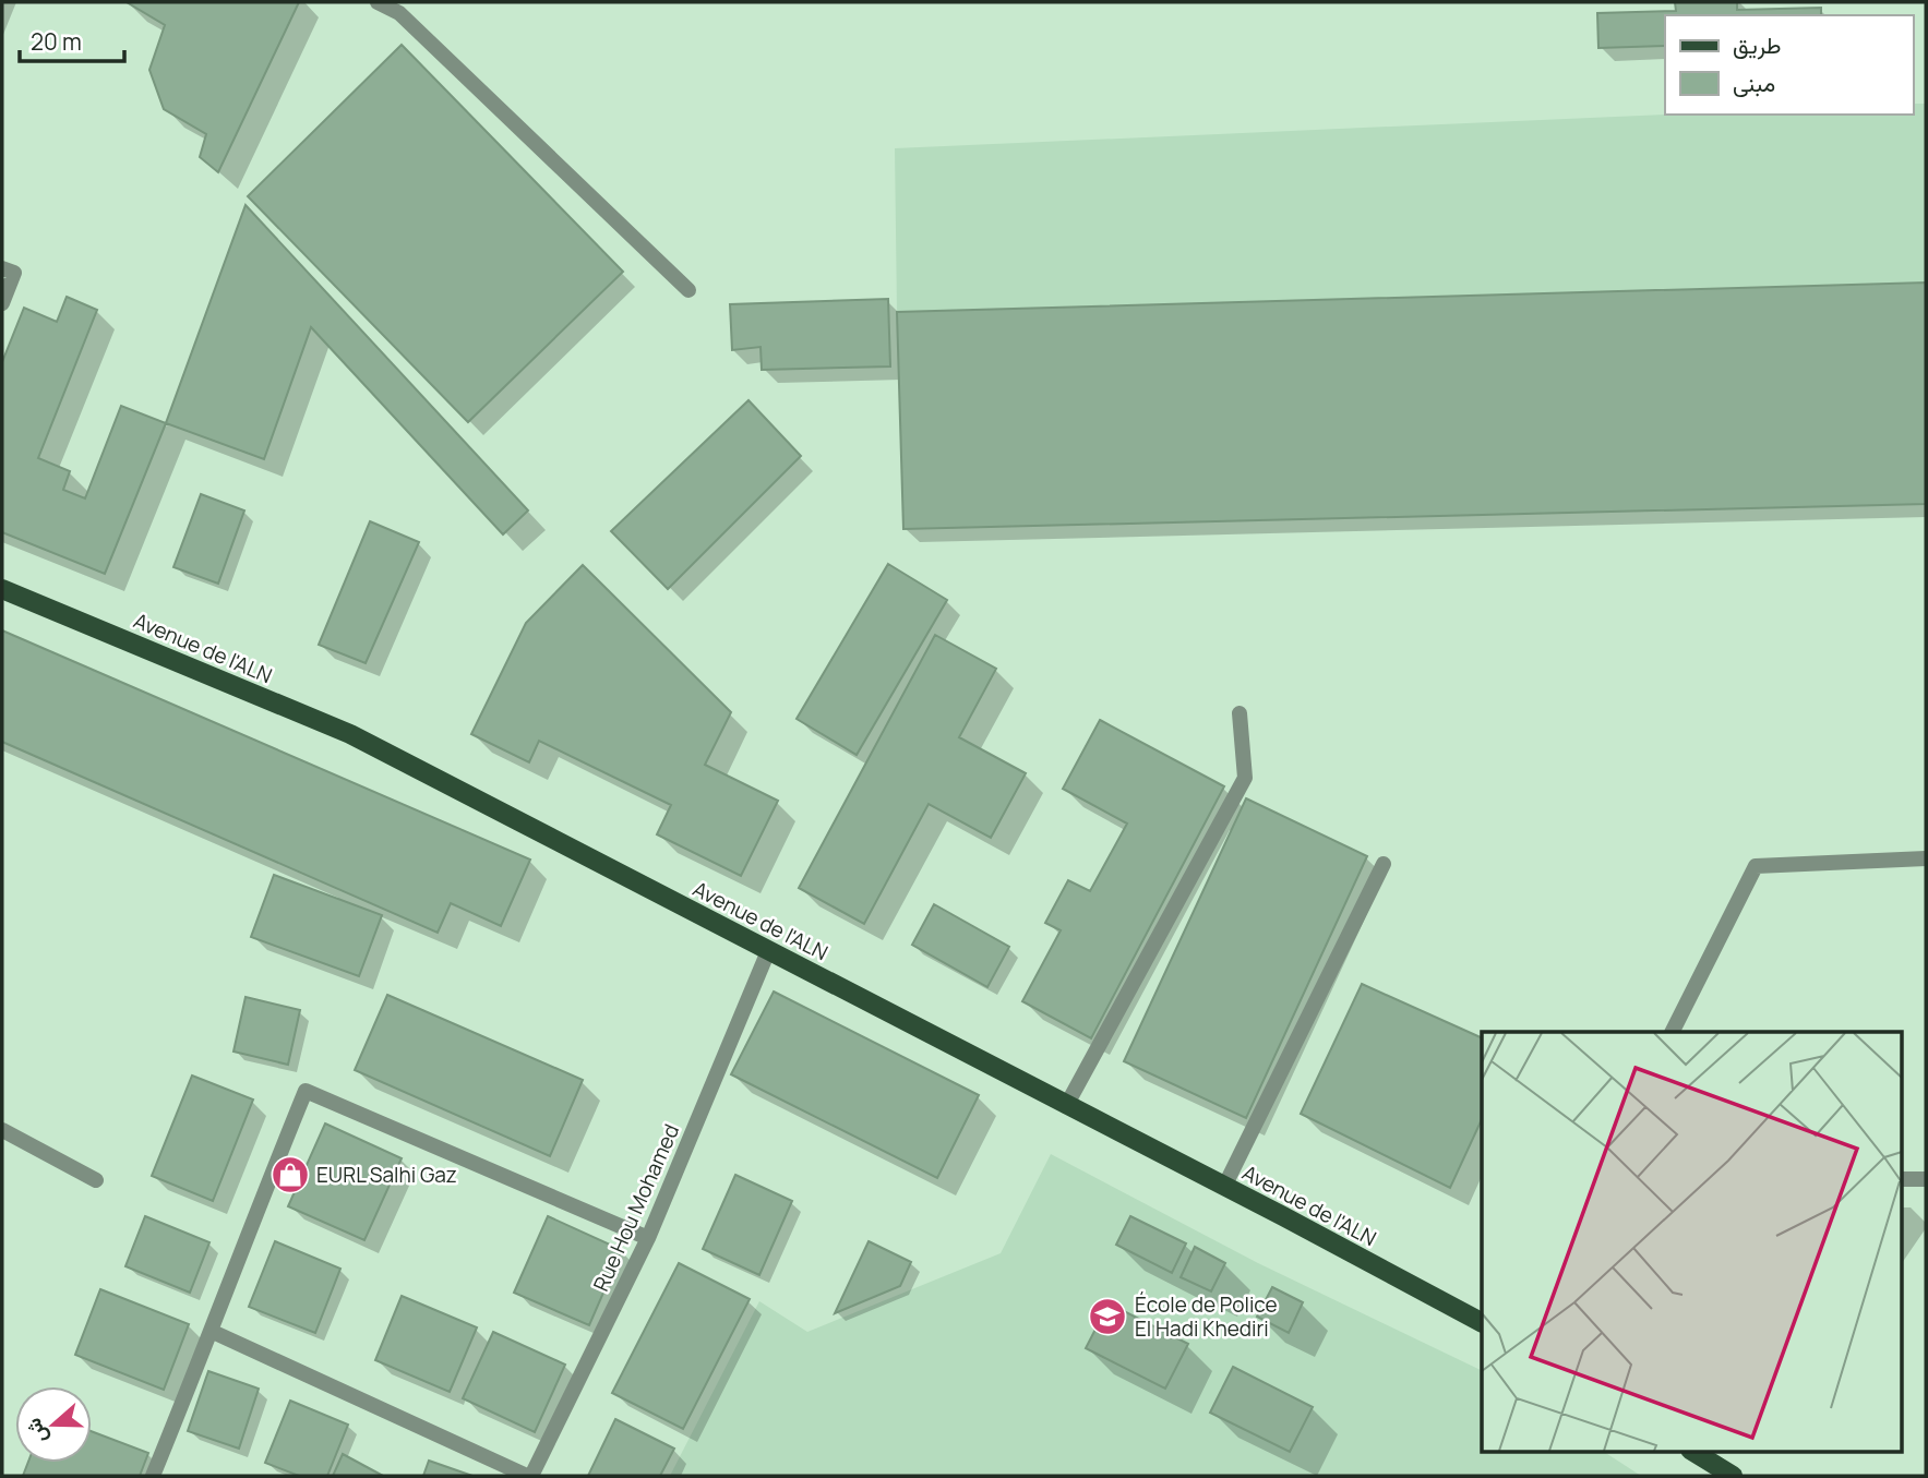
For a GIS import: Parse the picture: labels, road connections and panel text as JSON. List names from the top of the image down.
{
  "streets": {
    "main road": ["Avenue de l'ALN"],
    "street": ["Rue Hou Mohamed"]
  },
  "crossings": [
    ["Avenue de l'ALN", "Rue Hou Mohamed"]
  ],
  "places": {
    "shop": ["EURL Salhi Gaz"],
    "school or university": ["École de Police El Hadi Khediri"]
  },
  "legend": ["طريق", "مبنى"],
  "scale_bar": "20 m",
  "north": "left"
}
